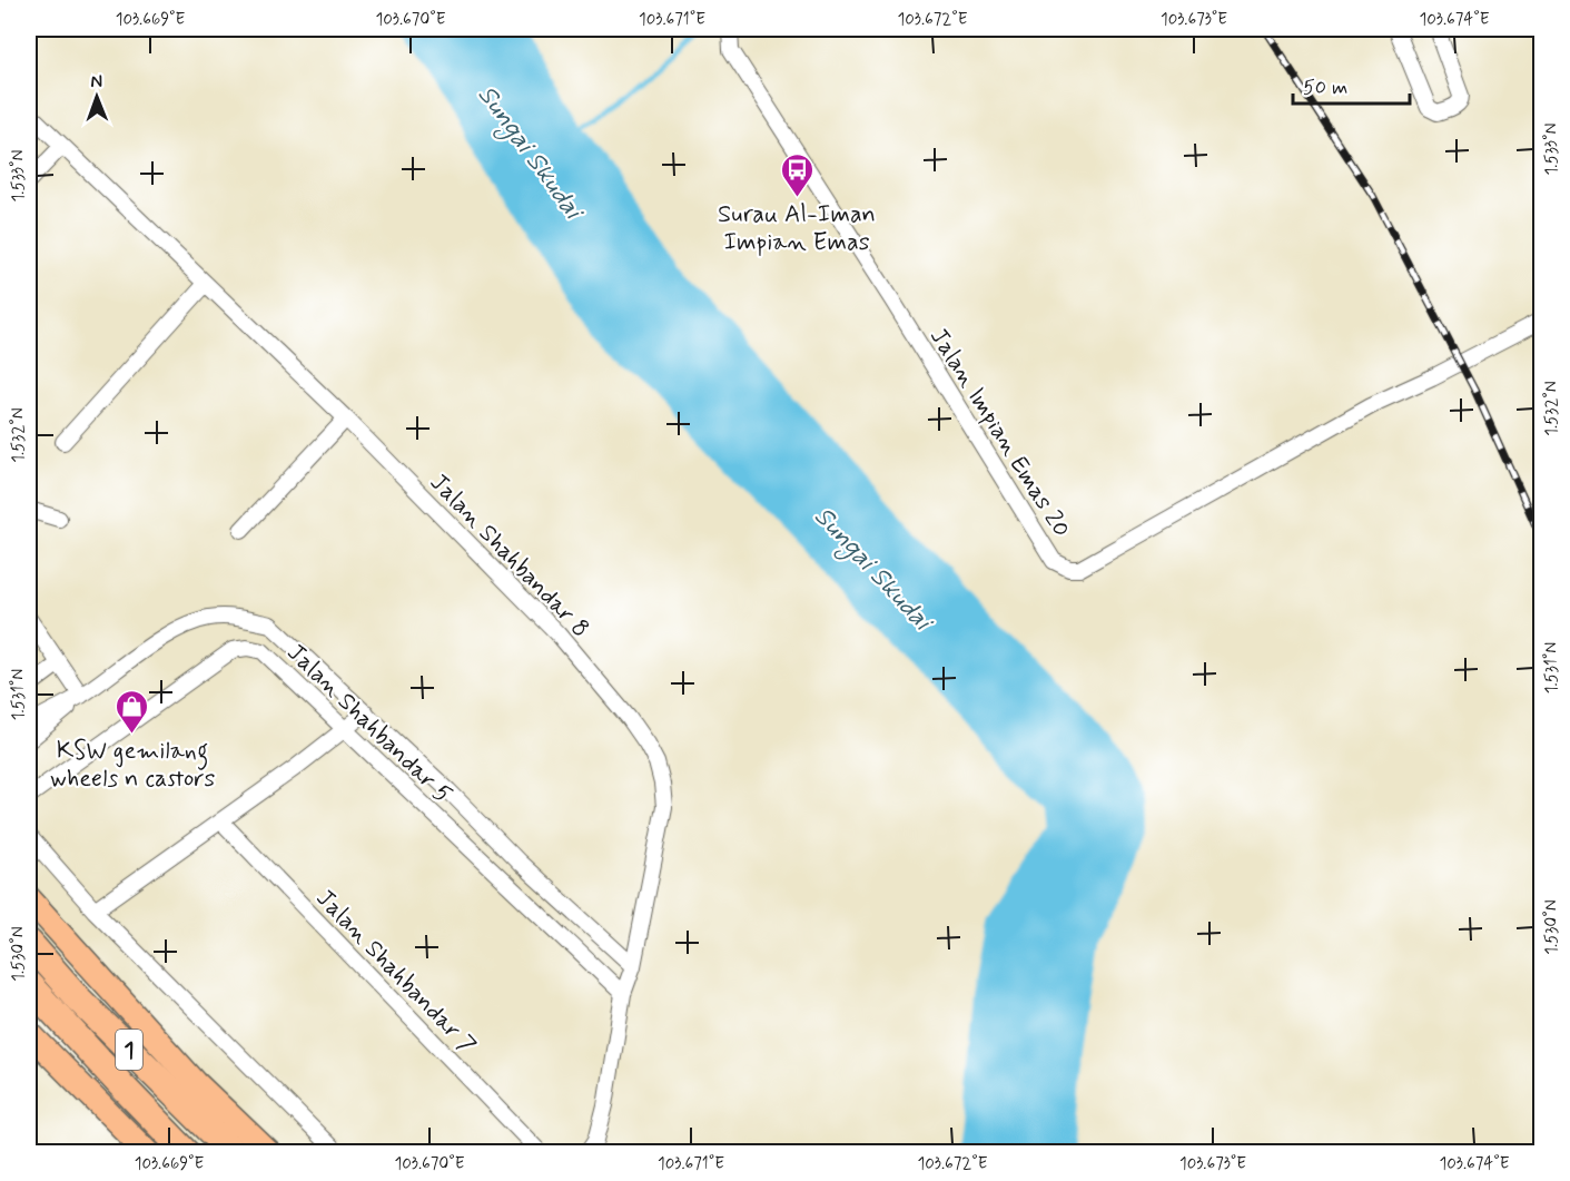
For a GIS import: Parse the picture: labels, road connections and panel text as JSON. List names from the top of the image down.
{
  "streets": {
    "highway": ["1"],
    "street": [
      "Jalan Impian Emas 20",
      "Jalan Shahbandar 8",
      "Jalan Shahbandar 5",
      "Jalan Shahbandar 7"
    ]
  },
  "crossings": [
    ["Jalan Shahbandar 8", "Jalan Shahbandar 5"]
  ],
  "water": ["Sungai Skudai"],
  "places": {
    "bus stop": ["Surau Al-Iman Impian Emas"],
    "shop": ["KSW gemilang wheels n castors"]
  },
  "scale_bar": "50 m",
  "north": "top",
  "coordinates": [
    "103.669°E",
    "103.670°E",
    "103.671°E",
    "103.672°E",
    "103.673°E",
    "103.674°E",
    "1.533°N",
    "1.532°N",
    "1.531°N",
    "1.530°N"
  ]
}
